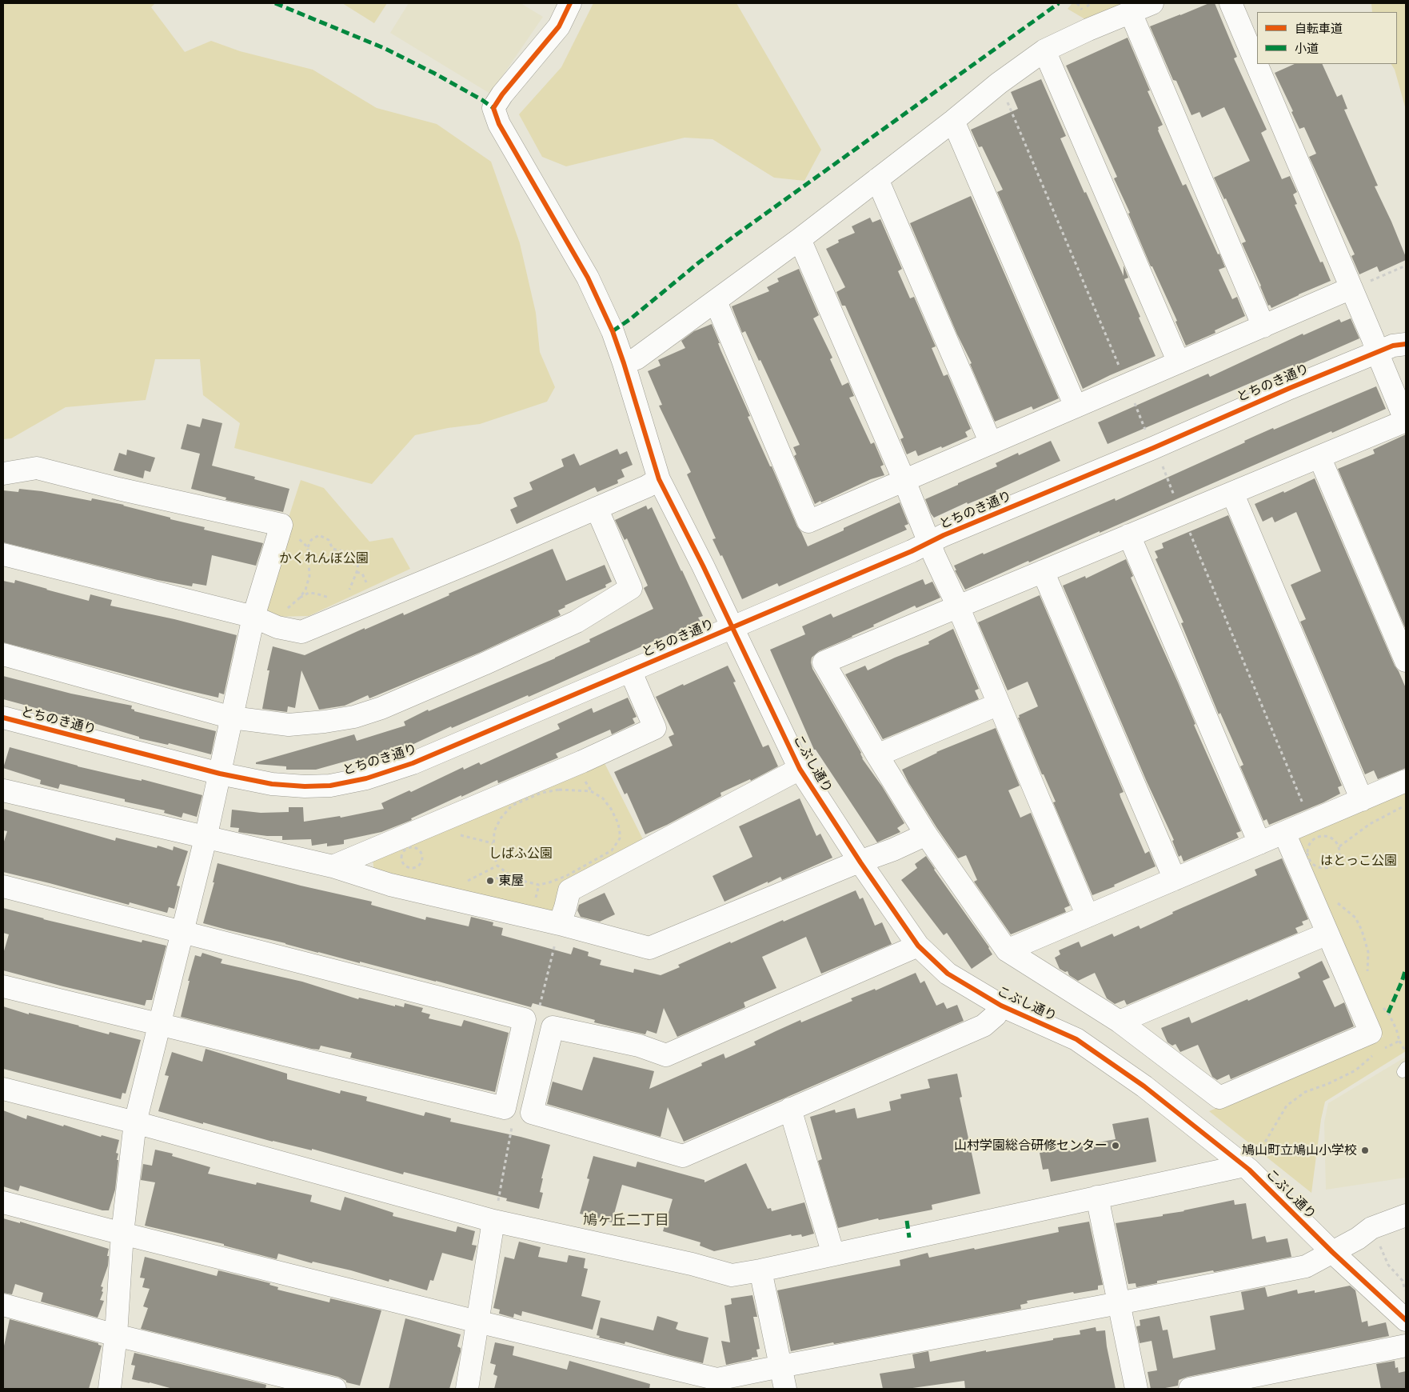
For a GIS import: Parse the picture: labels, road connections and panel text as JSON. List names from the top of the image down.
{
  "streets": {
    "street": ["とちのき通り", "こぶし通り"]
  },
  "crossings": [
    ["とちのき通り", "こぶし通り"]
  ],
  "districts": ["鳩ヶ丘二丁目"],
  "parks": ["かくれんぼ公園", "しばふ公園", "はとっこ公園"],
  "places": ["東屋", "山村学園総合研修センター", "鳩山町立鳩山小学校"],
  "legend": ["自転車道", "小道"]
}
